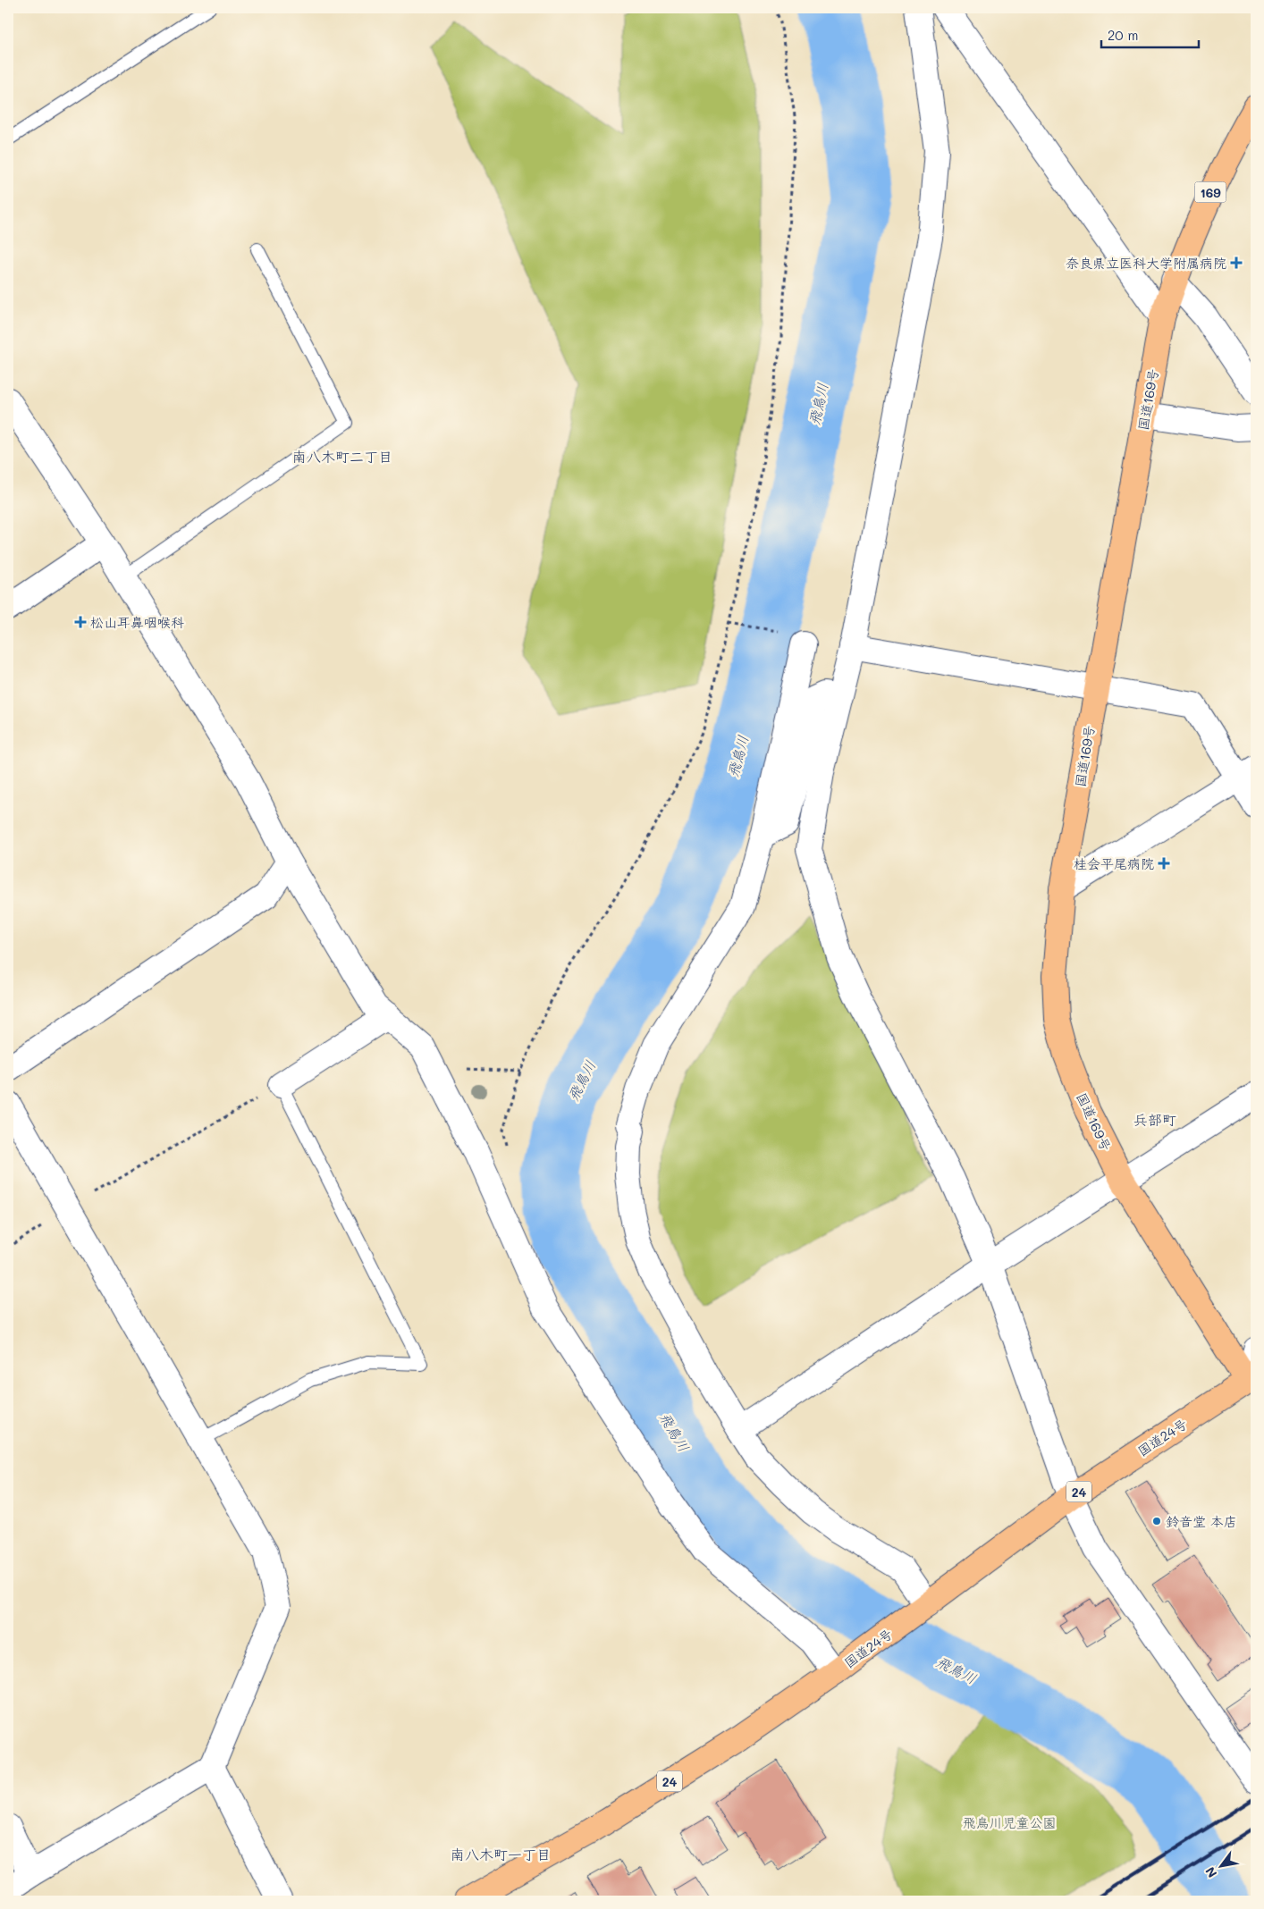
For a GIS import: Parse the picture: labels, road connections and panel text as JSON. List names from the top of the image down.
{
  "streets": {
    "highway": [
      "169",
      "国道169号",
      "国道24号",
      "24"
    ]
  },
  "crossings": [
    ["国道169号", "国道24号"]
  ],
  "districts": ["南八木町二丁目", "兵部町", "南八木町一丁目"],
  "water": ["飛鳥川"],
  "parks": ["飛鳥川児童公園"],
  "places": {
    "health": ["奈良県立医科大学附属病院", "松山耳鼻咽喉科", "桂会平尾病院"],
    "other": ["鈴音堂 本店"]
  },
  "scale_bar": "20 m",
  "north": "bottom left"
}
